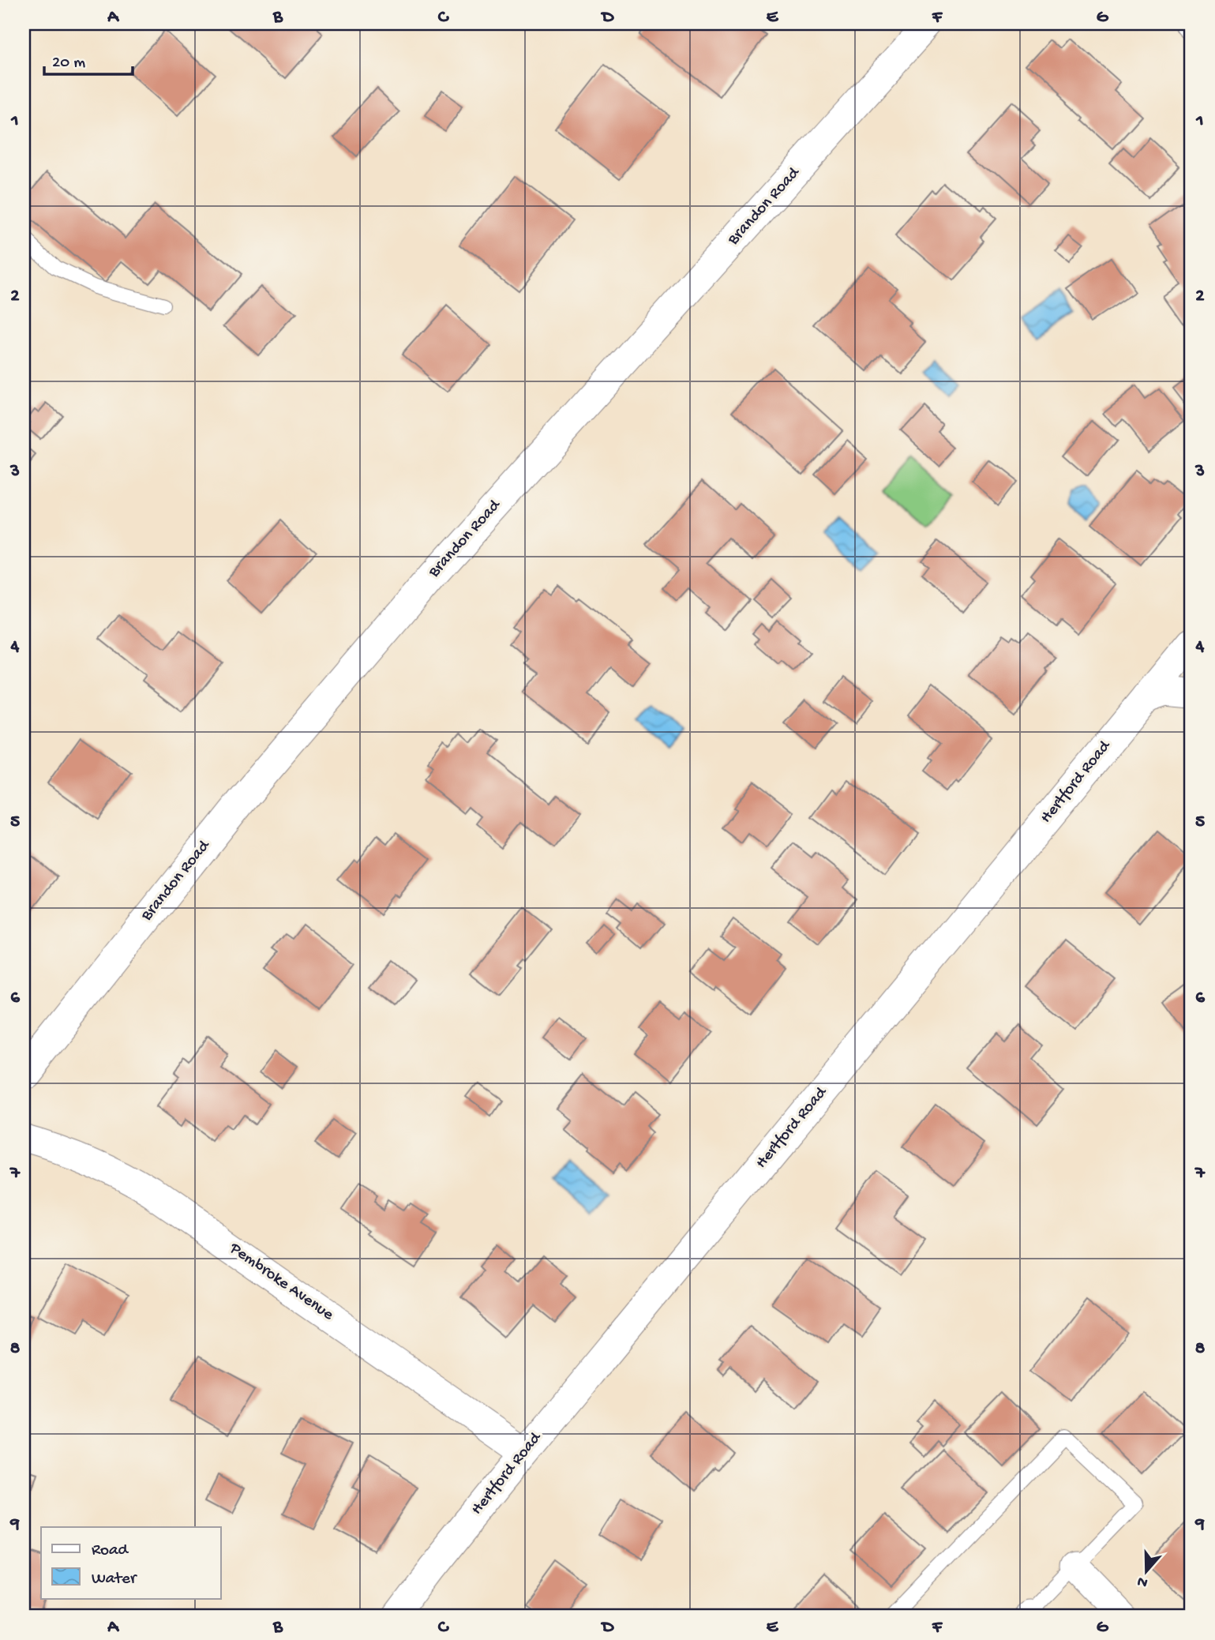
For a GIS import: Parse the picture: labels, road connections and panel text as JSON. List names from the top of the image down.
{
  "streets": {
    "street": ["Brandon Road", "Hertford Road", "Pembroke Avenue"]
  },
  "crossings": [
    ["Hertford Road", "Pembroke Avenue"]
  ],
  "legend": ["Road", "Water"],
  "scale_bar": "20 m",
  "north": "bottom",
  "grid": {
    "columns": [
      "A",
      "B",
      "C",
      "D",
      "E",
      "F",
      "G"
    ],
    "rows": [
      "1",
      "2",
      "3",
      "4",
      "5",
      "6",
      "7",
      "8",
      "9"
    ]
  }
}
